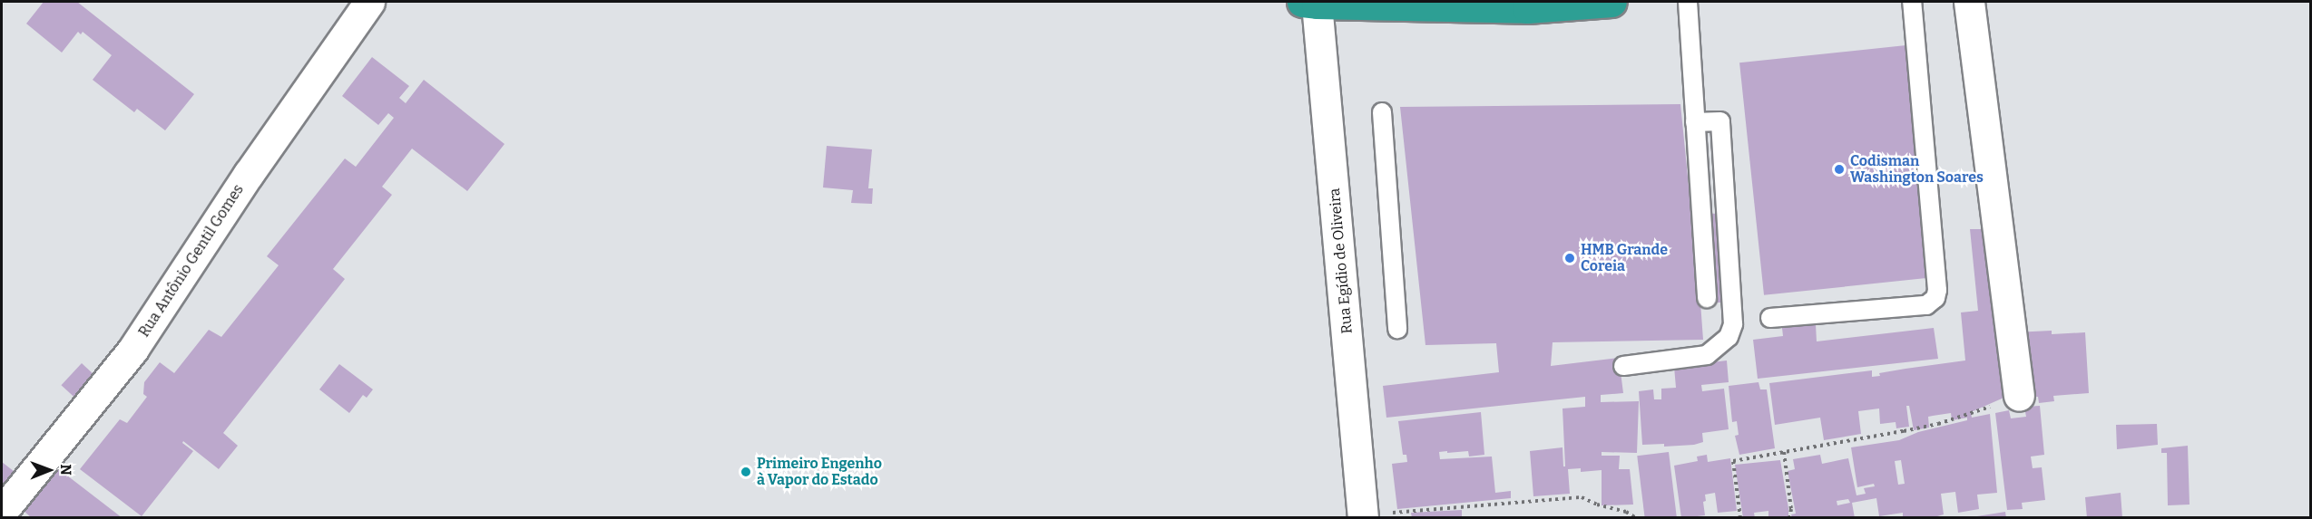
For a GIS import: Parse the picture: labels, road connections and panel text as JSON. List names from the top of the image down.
{
  "streets": {
    "street": ["Rua Antônio Gentil Gomes", "Rua Egídio de Oliveira"]
  },
  "places": ["Codisman Washington Soares", "HMB Grande Coreia", "Primeiro Engenho à Vapor do Estado"],
  "north": "right"
}
